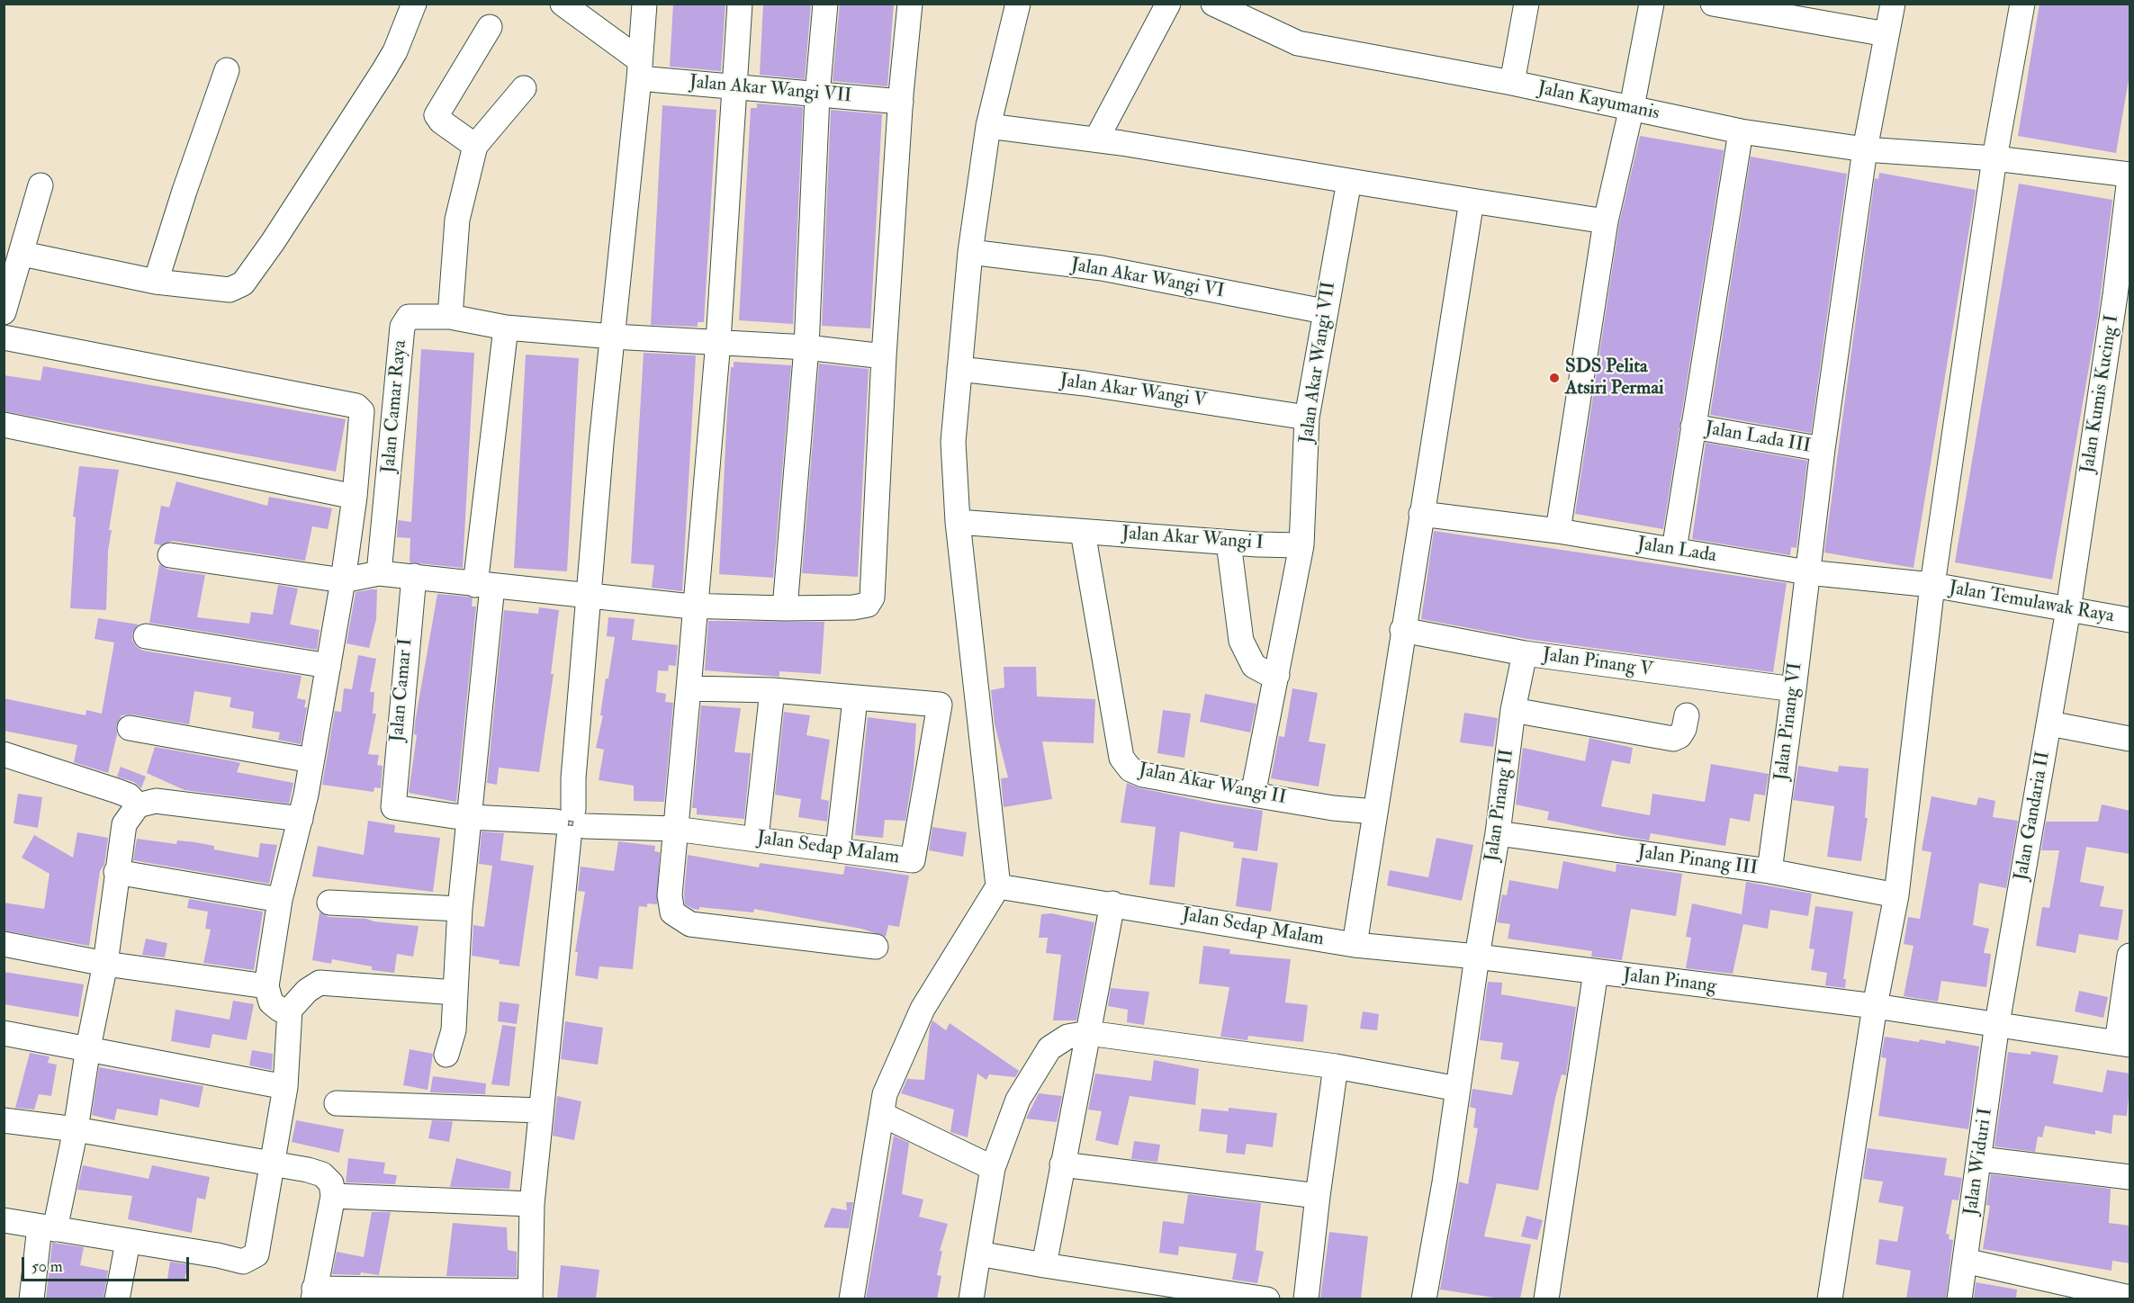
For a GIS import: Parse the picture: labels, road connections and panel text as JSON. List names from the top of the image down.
{
  "streets": {
    "street": [
      "Jalan Akar Wangi VII",
      "Jalan Kayumanis",
      "Jalan Akar Wangi VI",
      "Jalan Akar Wangi V",
      "Jalan Kumis Kucing I",
      "Jalan Camar Raya",
      "Jalan Lada III",
      "Jalan Akar Wangi I",
      "Jalan Lada",
      "Jalan Temulawak Raya",
      "Jalan Pinang V",
      "Jalan Camar I",
      "Jalan Pinang VI",
      "Jalan Akar Wangi II",
      "Jalan Pinang II",
      "Jalan Gandaria II",
      "Jalan Sedap Malam",
      "Jalan Pinang III",
      "Jalan Pinang",
      "Jalan Widuri I"
    ]
  },
  "crossings": [
    ["Jalan Akar Wangi VII", "Jalan Akar Wangi VI"],
    ["Jalan Akar Wangi VII", "Jalan Akar Wangi V"],
    ["Jalan Akar Wangi VII", "Jalan Akar Wangi I"],
    ["Jalan Akar Wangi VII", "Jalan Akar Wangi II"],
    ["Jalan Kayumanis", "Jalan Kumis Kucing I"],
    ["Jalan Kayumanis", "Jalan Pinang VI"],
    ["Jalan Kumis Kucing I", "Jalan Temulawak Raya"],
    ["Jalan Kumis Kucing I", "Jalan Gandaria II"],
    ["Jalan Lada III", "Jalan Pinang VI"],
    ["Jalan Akar Wangi I", "Jalan Akar Wangi II"],
    ["Jalan Lada", "Jalan Temulawak Raya"],
    ["Jalan Lada", "Jalan Pinang VI"],
    ["Jalan Temulawak Raya", "Jalan Gandaria II"],
    ["Jalan Pinang V", "Jalan Pinang VI"],
    ["Jalan Pinang V", "Jalan Pinang II"],
    ["Jalan Camar I", "Jalan Sedap Malam"],
    ["Jalan Pinang VI", "Jalan Pinang III"],
    ["Jalan Pinang II", "Jalan Sedap Malam"],
    ["Jalan Pinang II", "Jalan Pinang III"],
    ["Jalan Pinang II", "Jalan Pinang"],
    ["Jalan Gandaria II", "Jalan Pinang"],
    ["Jalan Gandaria II", "Jalan Widuri I"],
    ["Jalan Sedap Malam", "Jalan Pinang"],
    ["Jalan Pinang", "Jalan Widuri I"]
  ],
  "places": ["SDS Pelita Atsiri Permai"],
  "scale_bar": "50 m"
}
